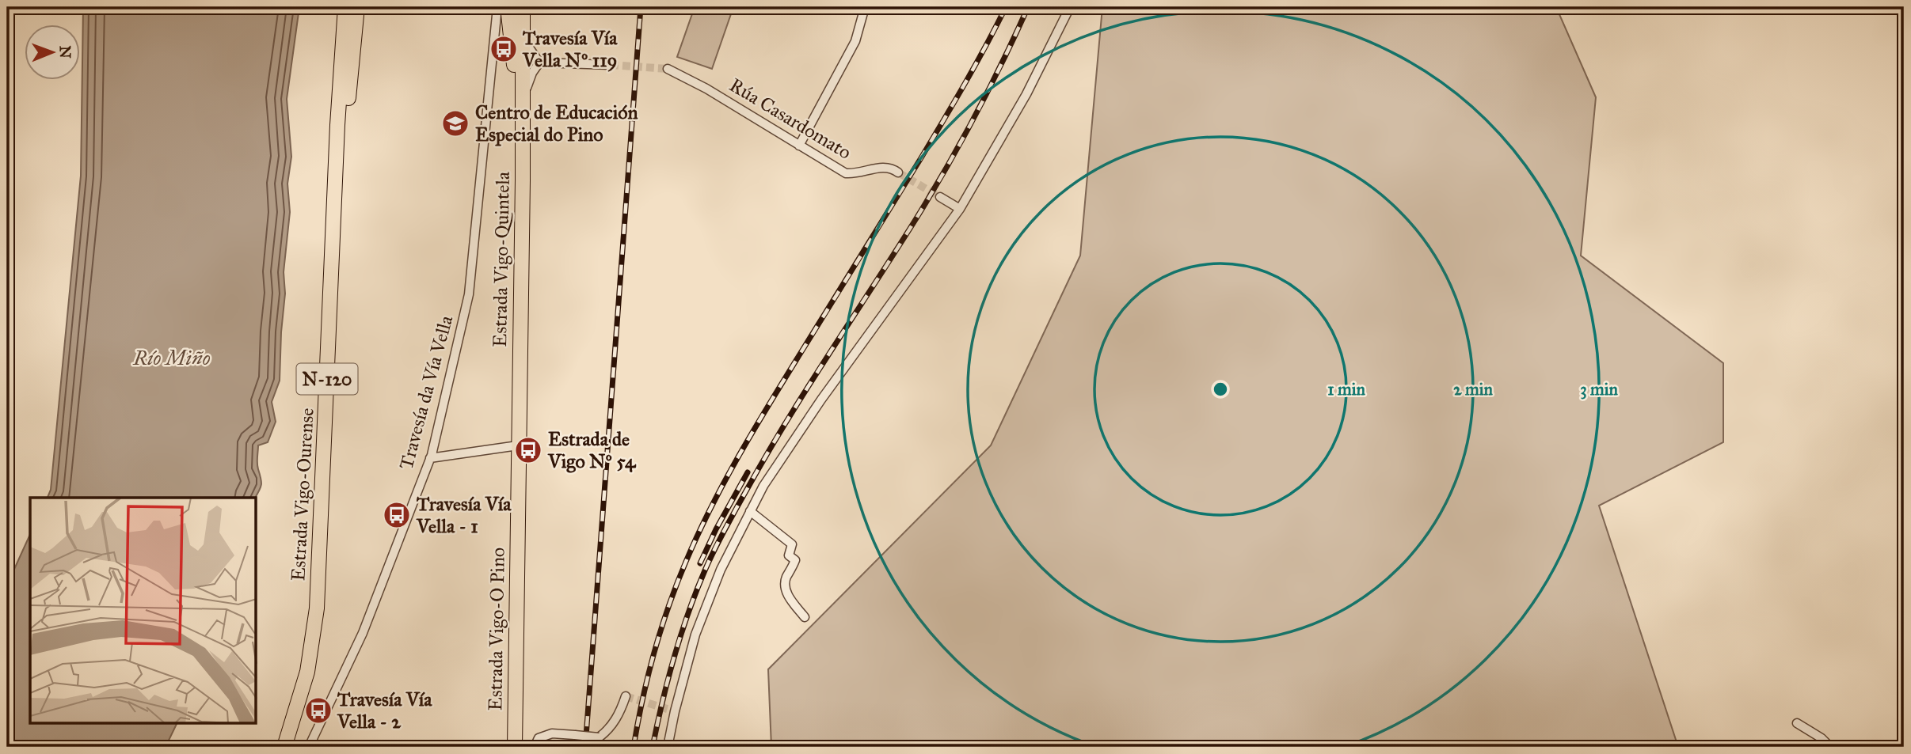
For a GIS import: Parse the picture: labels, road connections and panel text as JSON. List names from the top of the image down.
{
  "streets": {
    "highway": [
      "Estrada Vigo-Quintela",
      "N-120",
      "Estrada Vigo-Ourense",
      "Estrada Vigo-O Pino"
    ],
    "street": ["Rúa Casardomato", "Travesía da Vía Vella"]
  },
  "crossings": [
    ["Estrada Vigo-Quintela", "Estrada Vigo-O Pino"]
  ],
  "water": ["Río Miño"],
  "places": {
    "bus stop": [
      "Travesía Vía Vella Nº 119",
      "Estrada de Vigo Nº 54",
      "Travesía Vía Vella - 1",
      "Travesía Vía Vella - 2"
    ],
    "school or university": ["Centro de Educación Especial do Pino"]
  },
  "north": "right",
  "rings": ["1 min", "2 min", "3 min"]
}
